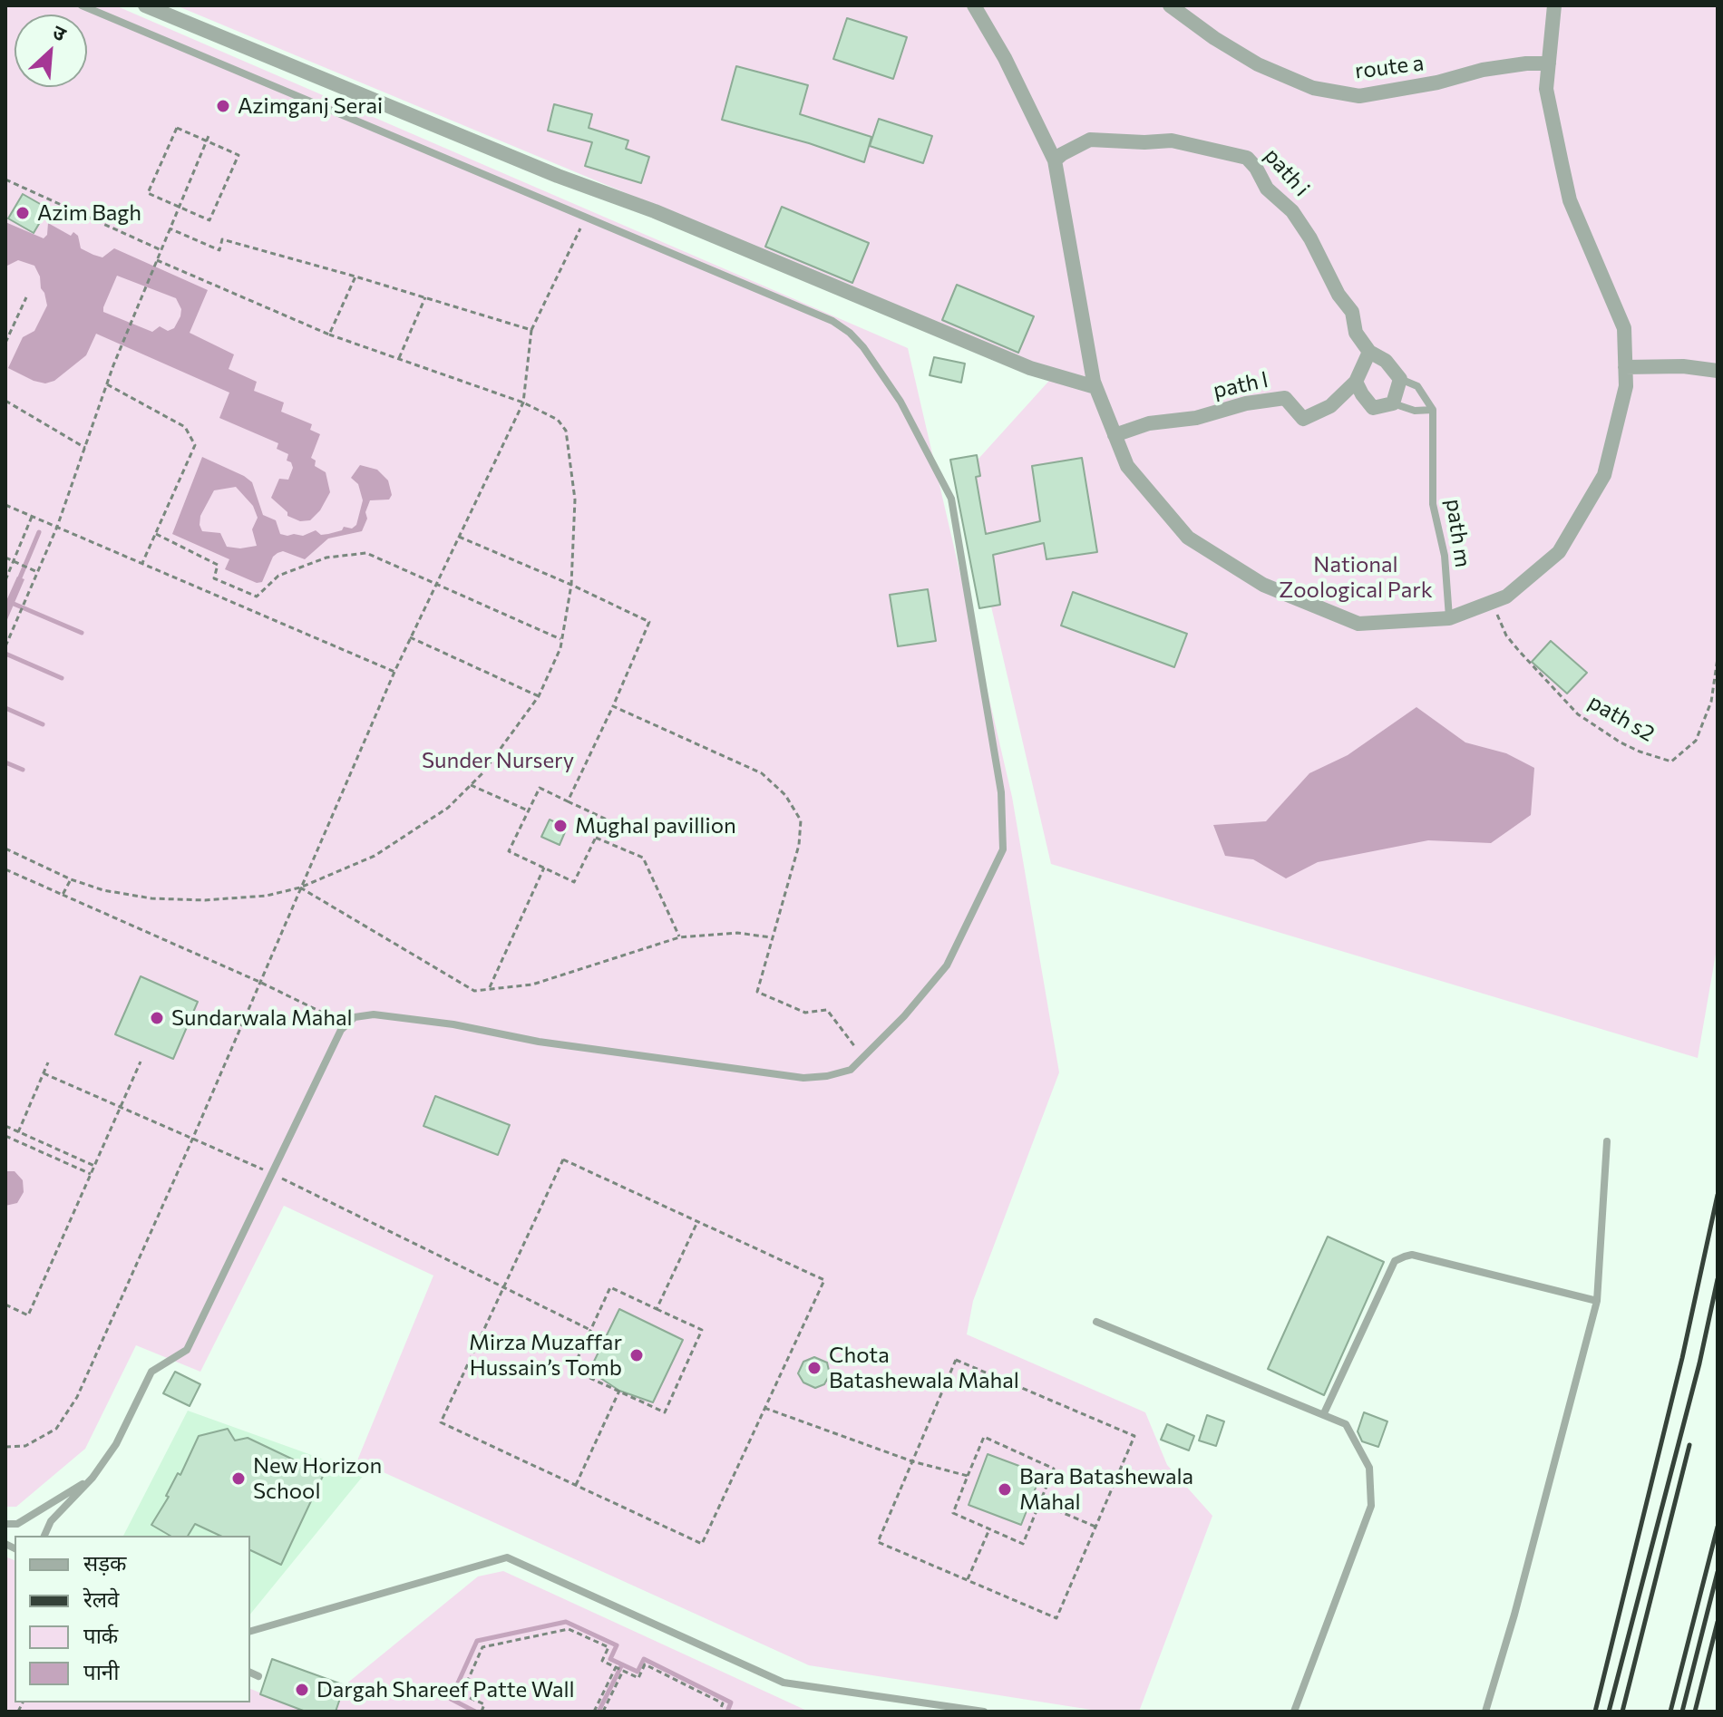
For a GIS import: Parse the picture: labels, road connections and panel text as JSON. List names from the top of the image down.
{
  "streets": {
    "street": ["route a", "path i", "path l"],
    "lane": ["path m"],
    "path": ["path s2"]
  },
  "parks": ["National Zoological Park", "Sunder Nursery"],
  "places": [
    "Azimganj Serai",
    "Azim Bagh",
    "Mughal pavillion",
    "Sundarwala Mahal",
    "Mirza Muzaffar Hussain’s Tomb",
    "Chota Batashewala Mahal",
    "New Horizon School",
    "Bara Batashewala Mahal",
    "Dargah Shareef Patte Wall"
  ],
  "legend": [
    "सड़क",
    "रेलवे",
    "पार्क",
    "पानी"
  ],
  "north": "top right"
}
